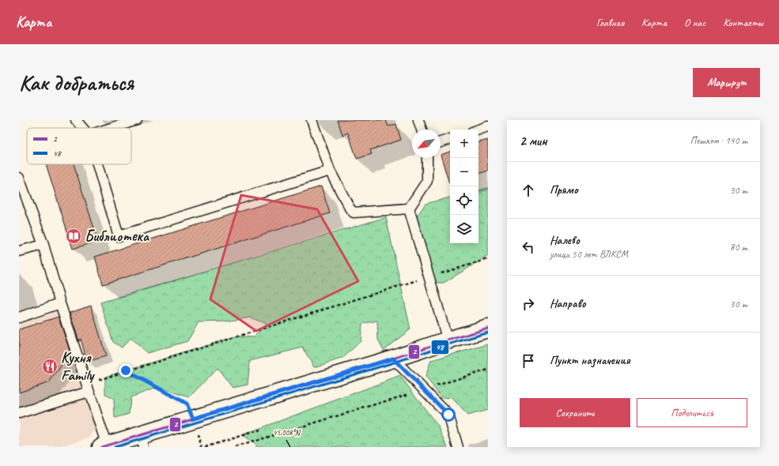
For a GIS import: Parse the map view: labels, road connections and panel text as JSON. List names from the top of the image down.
{
  "places": {
    "library": ["Библиотека"],
    "restaurant": ["Кухня Family"]
  },
  "lines": ["transit line 2", "transit line 48"],
  "legend": ["2", "48"],
  "north": "bottom left",
  "page": {
    "header": "Карта",
    "nav": [
      "Главная",
      "Карта",
      "О нас",
      "Контакты"
    ],
    "buttons": [
      "Маршрут",
      ["Сохранить", "Поделиться"]
    ],
    "title": "Как добраться",
    "heading": ["2 мин", "Пешком · 140 m"],
    "map_buttons": ["+", "−"],
    "list": [
      ["Прямо", "30 m"],
      ["Налево", "улица 50 лет ВЛКСМ", "80 m"],
      ["Направо", "30 m"],
      "Пункт назначения"
    ]
  },
  "coordinates": ["45.008°N"]
}
